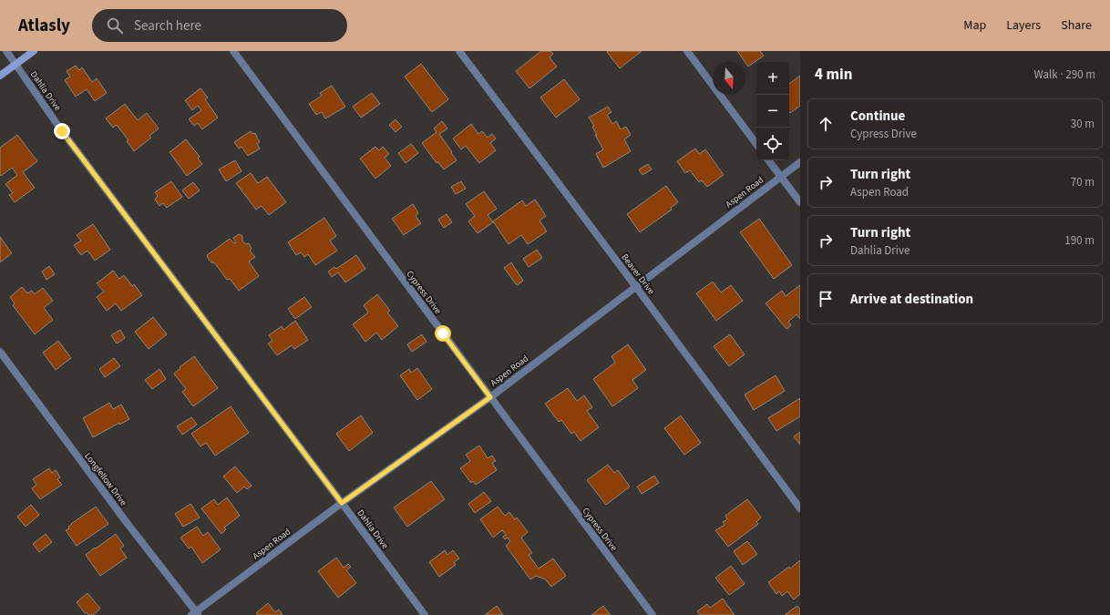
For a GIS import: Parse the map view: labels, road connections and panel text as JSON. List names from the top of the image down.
{
  "streets": {
    "street": [
      "Dahlia Drive",
      "Aspen Road",
      "Beaver Drive",
      "Cypress Drive",
      "Longfellow Drive"
    ]
  },
  "crossings": [
    ["Dahlia Drive", "Aspen Road"],
    ["Aspen Road", "Beaver Drive"],
    ["Aspen Road", "Cypress Drive"],
    ["Aspen Road", "Longfellow Drive"]
  ],
  "north": "bottom",
  "page": {
    "header": "Atlasly",
    "search": "Search here",
    "nav": ["Map", "Layers", "Share"],
    "heading": ["4 min", "Walk · 290 m"],
    "map_buttons": ["+", "−"],
    "list": [
      ["Continue", "Cypress Drive", "30 m"],
      ["Turn right", "Aspen Road", "70 m"],
      ["Turn right", "Dahlia Drive", "190 m"],
      "Arrive at destination"
    ]
  }
}
